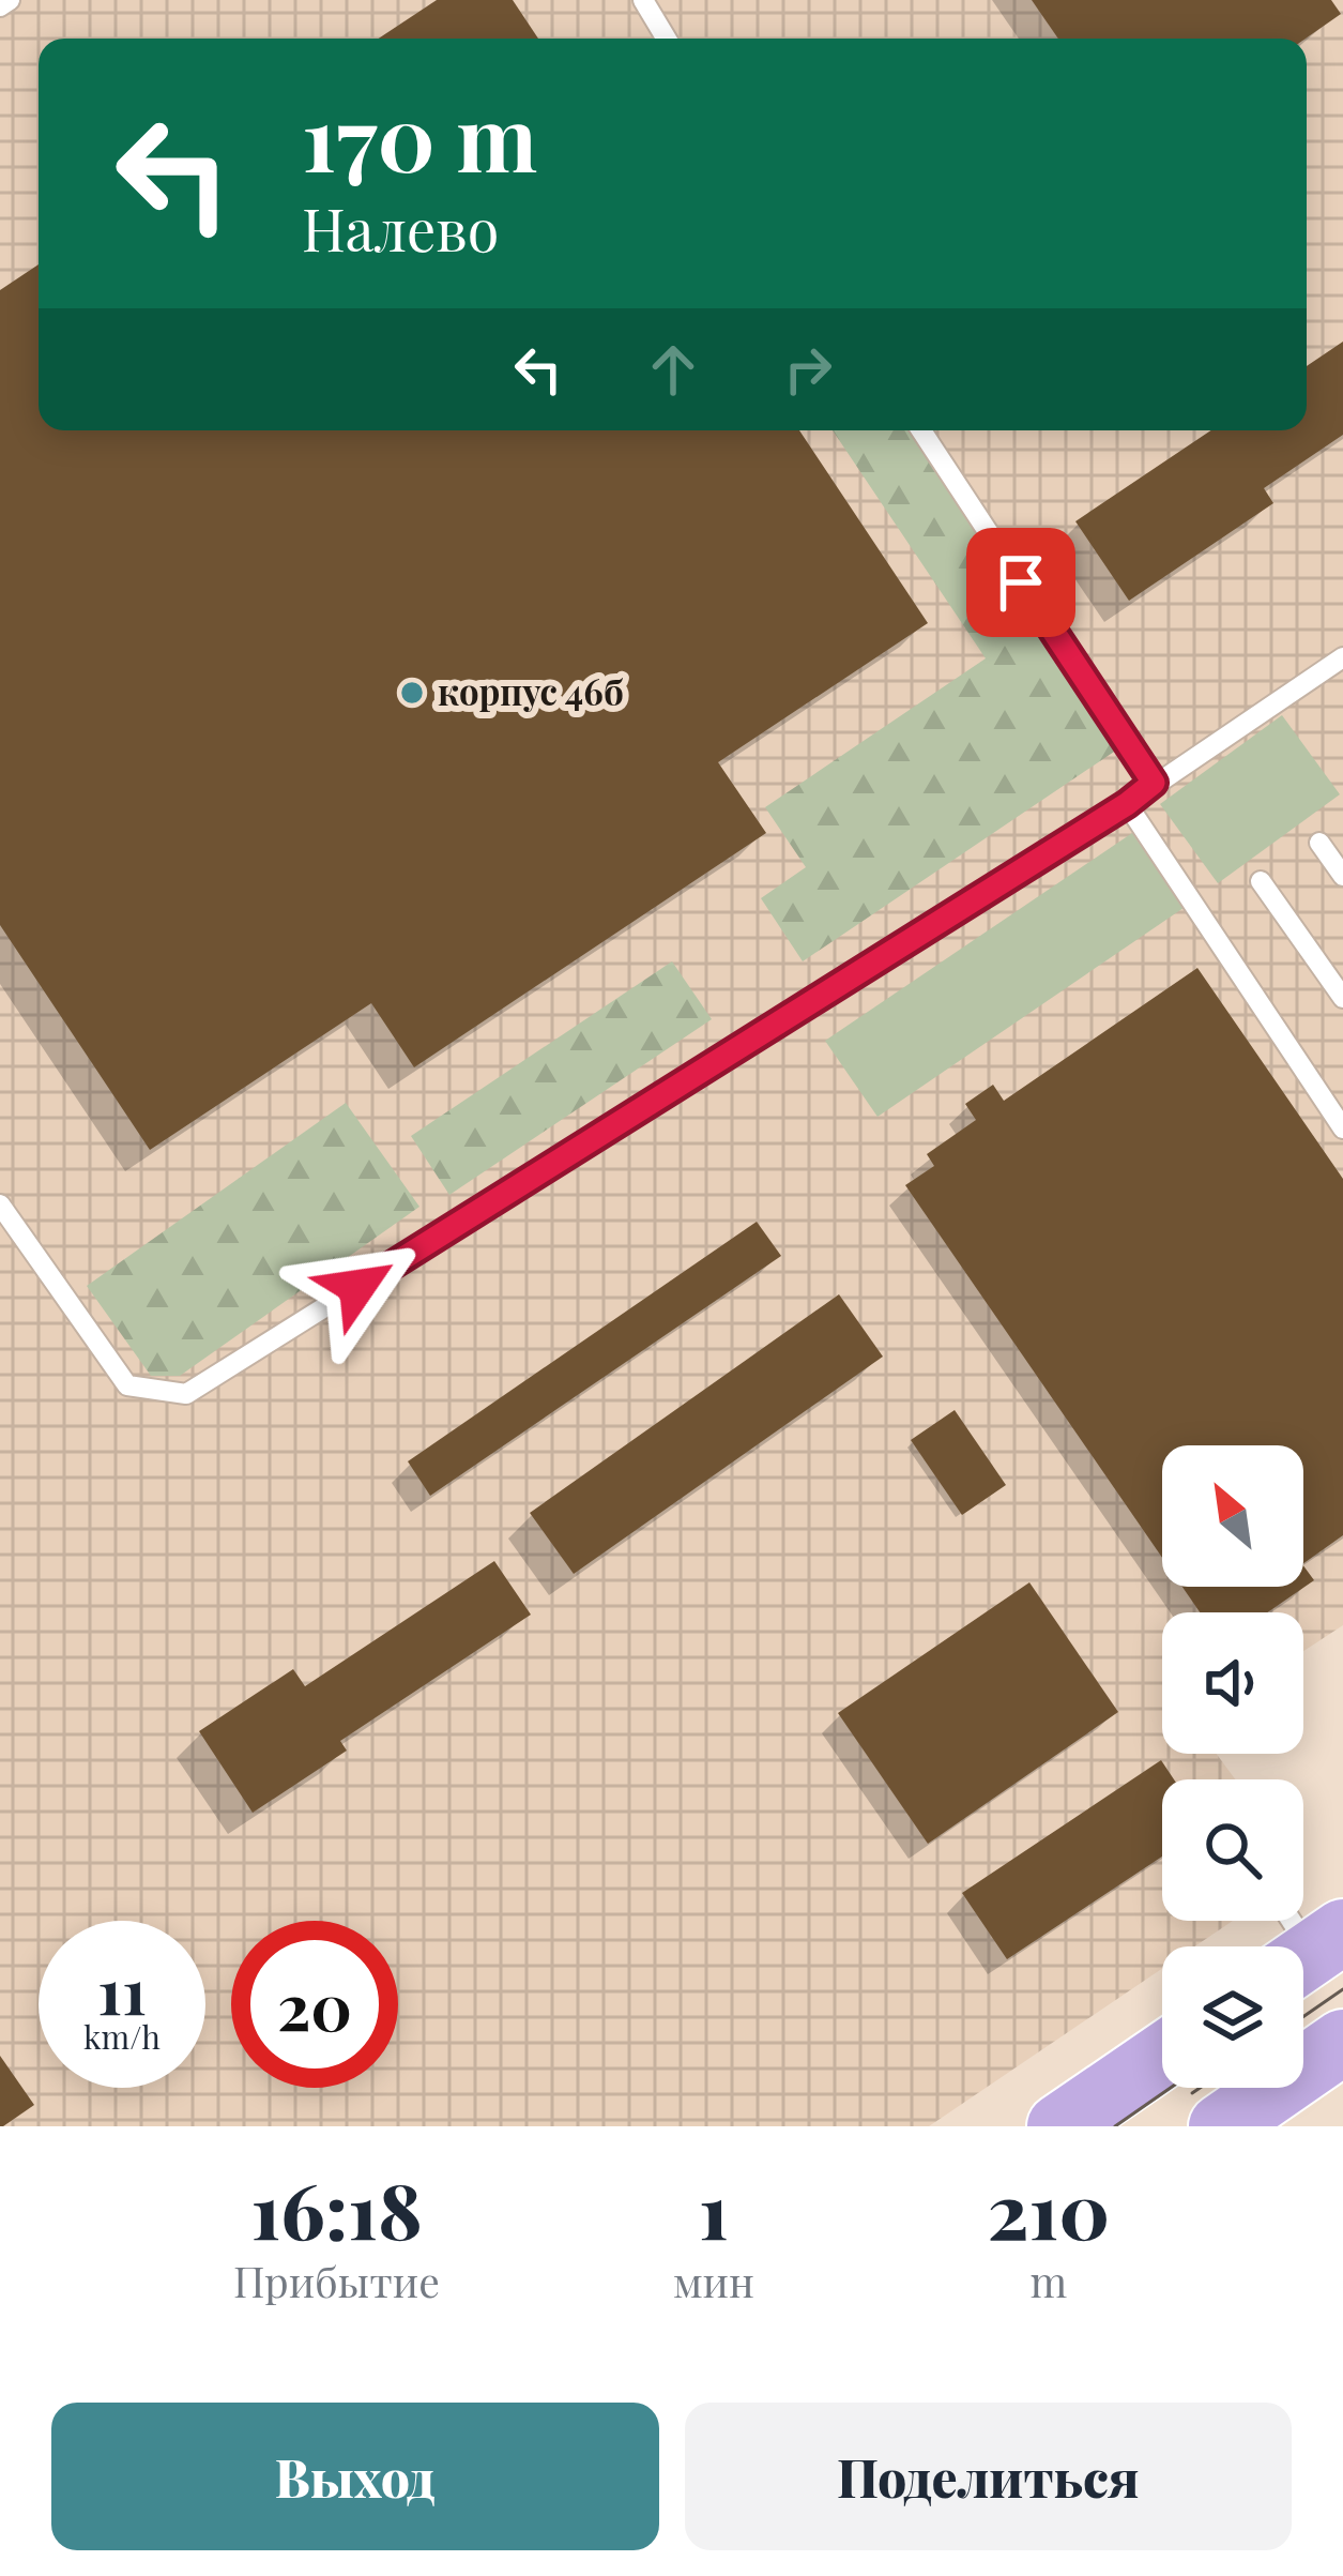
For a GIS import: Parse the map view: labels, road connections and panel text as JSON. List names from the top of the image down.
{
  "places": ["корпус 46б"],
  "north": "top left",
  "page": {
    "turn": ["170 m", "Налево"],
    "speed": "11 km/h",
    "limit": "20",
    "eta": [
      "16:18",
      "Прибытие",
      "1",
      "мин",
      "210",
      "m"
    ],
    "buttons": ["Выход", "Поделиться"]
  }
}
